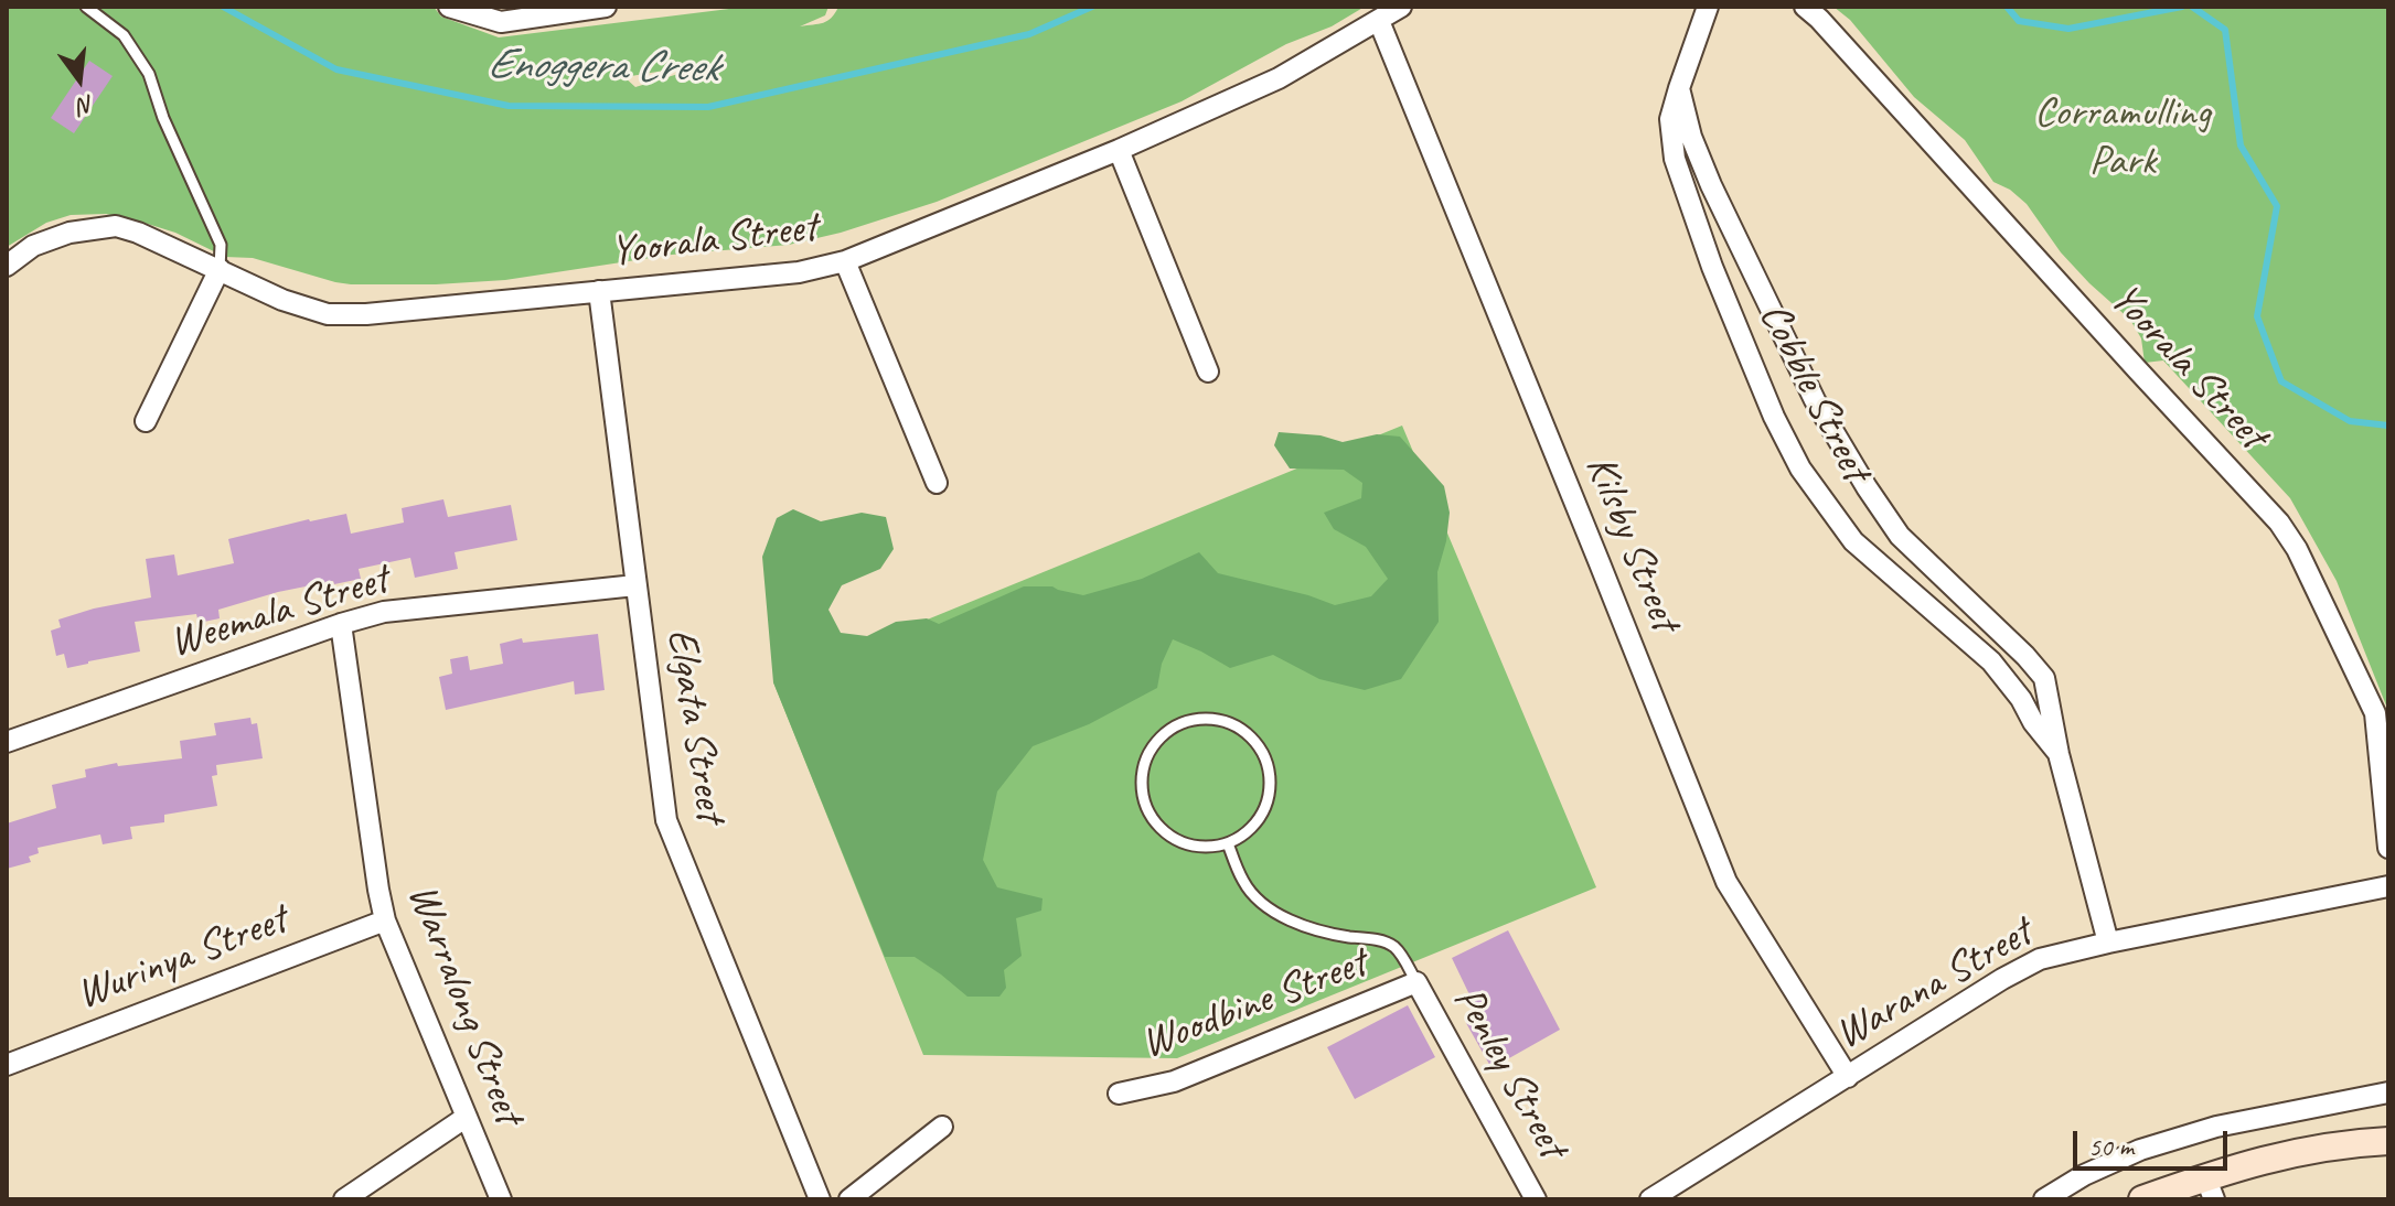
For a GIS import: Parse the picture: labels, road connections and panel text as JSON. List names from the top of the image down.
{
  "streets": {
    "street": [
      "Yoorala Street",
      "Cobble Street",
      "Kilsby Street",
      "Weemala Street",
      "Elgata Street",
      "Wurinya Street",
      "Warana Street",
      "Warralong Street",
      "Woodbine Street",
      "Penley Street"
    ]
  },
  "crossings": [
    ["Yoorala Street", "Kilsby Street"],
    ["Yoorala Street", "Elgata Street"],
    ["Cobble Street", "Warana Street"],
    ["Kilsby Street", "Warana Street"],
    ["Weemala Street", "Elgata Street"],
    ["Weemala Street", "Warralong Street"],
    ["Wurinya Street", "Warralong Street"],
    ["Woodbine Street", "Penley Street"]
  ],
  "water": ["Enoggera Creek"],
  "parks": ["Corramulling Park"],
  "scale_bar": "50 m",
  "north": "bottom"
}
